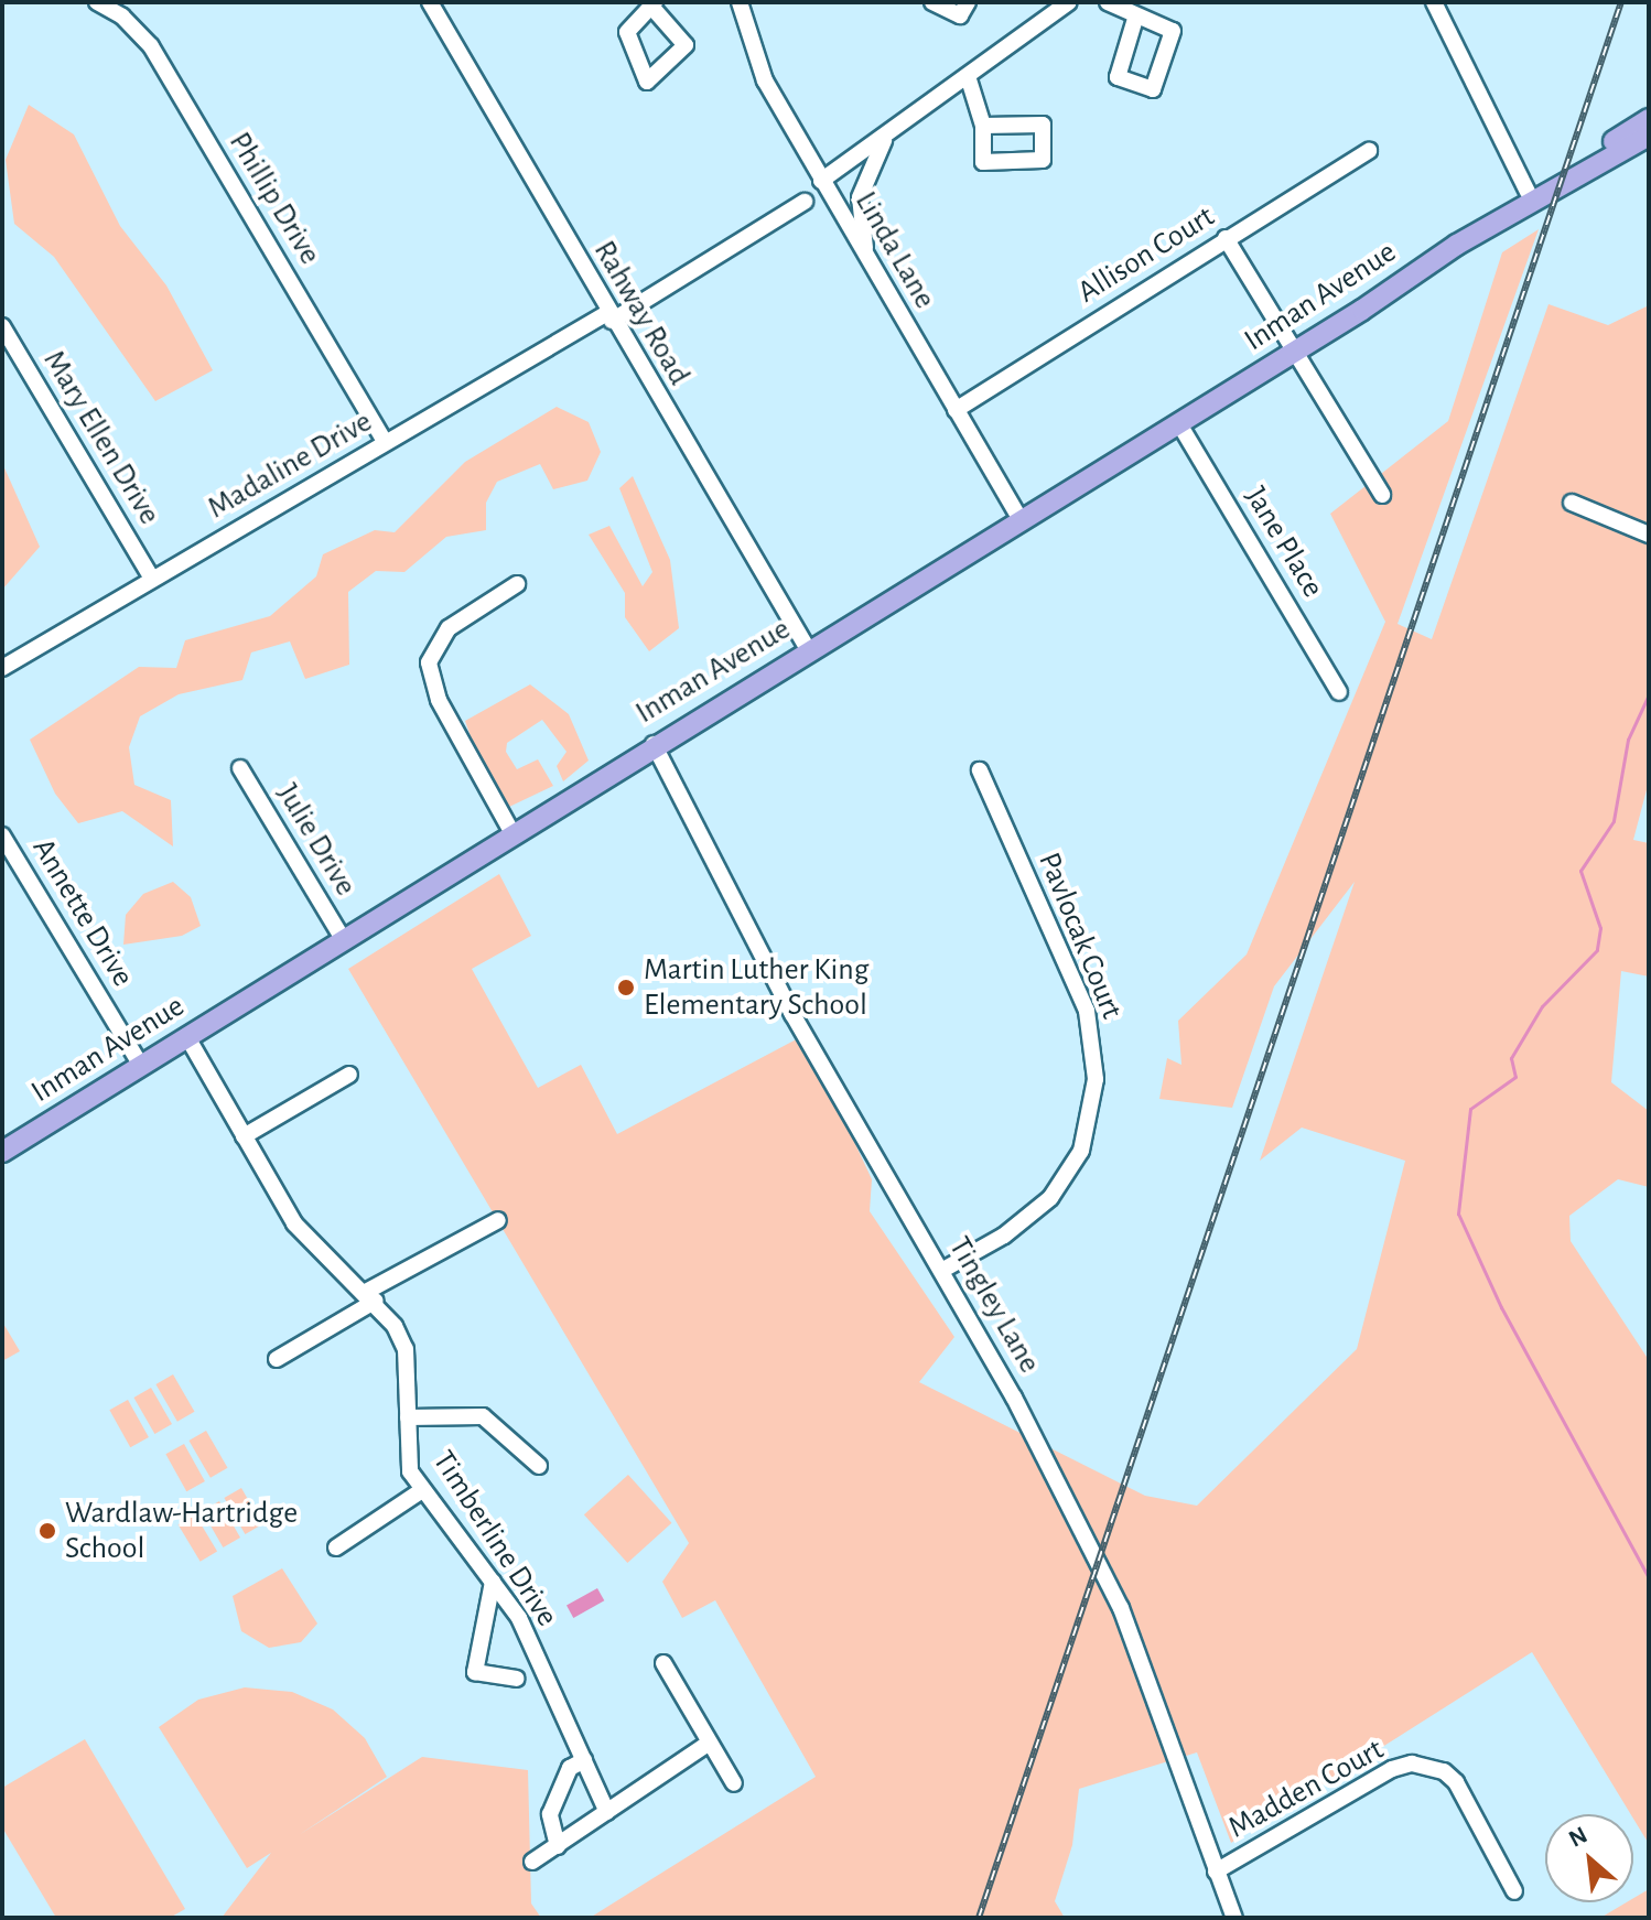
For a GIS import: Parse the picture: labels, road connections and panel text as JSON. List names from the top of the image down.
{
  "streets": {
    "main road": ["Inman Avenue"],
    "street": [
      "Phillip Drive",
      "Linda Lane",
      "Allison Court",
      "Rahway Road",
      "Mary Ellen Drive",
      "Madaline Drive",
      "Jane Place",
      "Julie Drive",
      "Annette Drive",
      "Pavlocak Court",
      "Tingley Lane",
      "Timberline Drive",
      "Madden Court"
    ]
  },
  "crossings": [
    ["Phillip Drive", "Madaline Drive"],
    ["Linda Lane", "Allison Court"],
    ["Linda Lane", "Inman Avenue"],
    ["Inman Avenue", "Rahway Road"],
    ["Inman Avenue", "Jane Place"],
    ["Inman Avenue", "Julie Drive"],
    ["Inman Avenue", "Annette Drive"],
    ["Inman Avenue", "Tingley Lane"],
    ["Inman Avenue", "Timberline Drive"],
    ["Rahway Road", "Madaline Drive"],
    ["Mary Ellen Drive", "Madaline Drive"],
    ["Pavlocak Court", "Tingley Lane"],
    ["Tingley Lane", "Madden Court"]
  ],
  "places": ["Martin Luther King Elementary School", "Wardlaw-Hartridge School"],
  "north": "top left"
}
